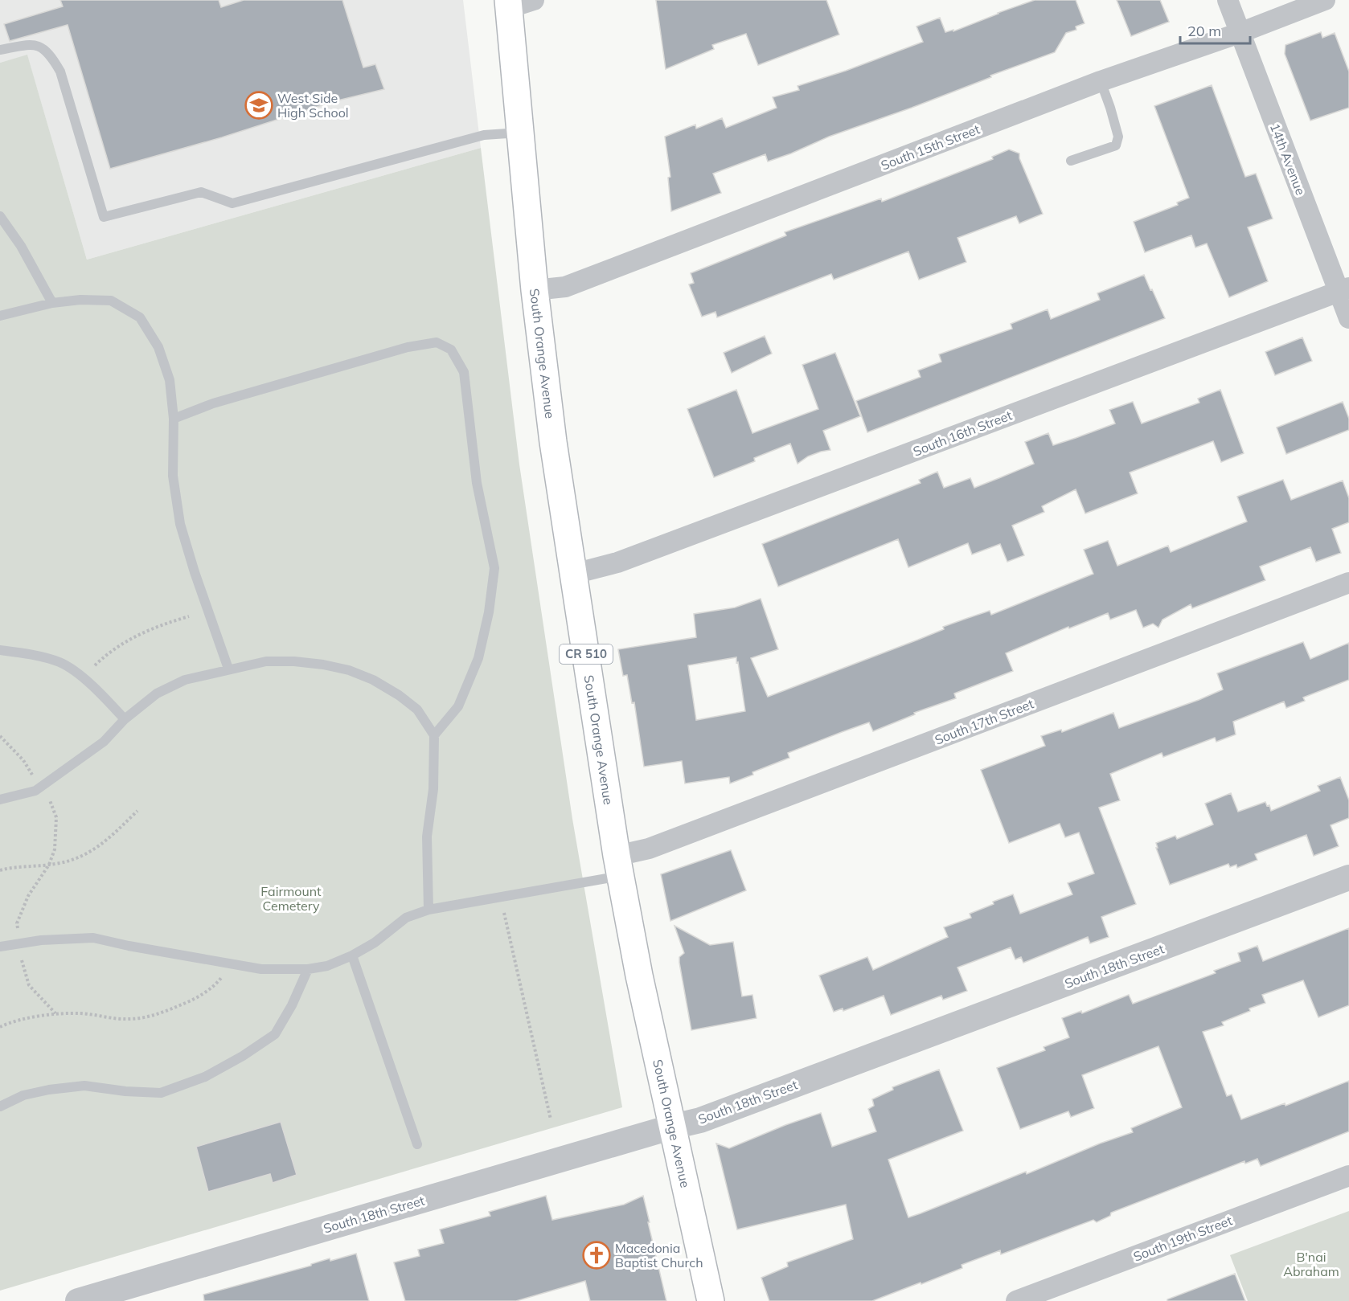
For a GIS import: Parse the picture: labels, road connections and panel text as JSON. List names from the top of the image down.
{
  "streets": {
    "main road": ["South Orange Avenue", "CR 510"],
    "street": [
      "South 15th Street",
      "14th Avenue",
      "South 16th Street",
      "South 17th Street",
      "South 18th Street",
      "South 19th Street"
    ]
  },
  "crossings": [
    ["South 15th Street", "14th Avenue"],
    ["South 15th Street", "South Orange Avenue"],
    ["14th Avenue", "South 16th Street"],
    ["South Orange Avenue", "South 16th Street"],
    ["South Orange Avenue", "South 17th Street"],
    ["South Orange Avenue", "South 18th Street"]
  ],
  "parks": ["Fairmount Cemetery", "B'nai Abraham"],
  "places": {
    "school or university": ["West Side High School"],
    "church": ["Macedonia Baptist Church"]
  },
  "scale_bar": "20 m"
}
